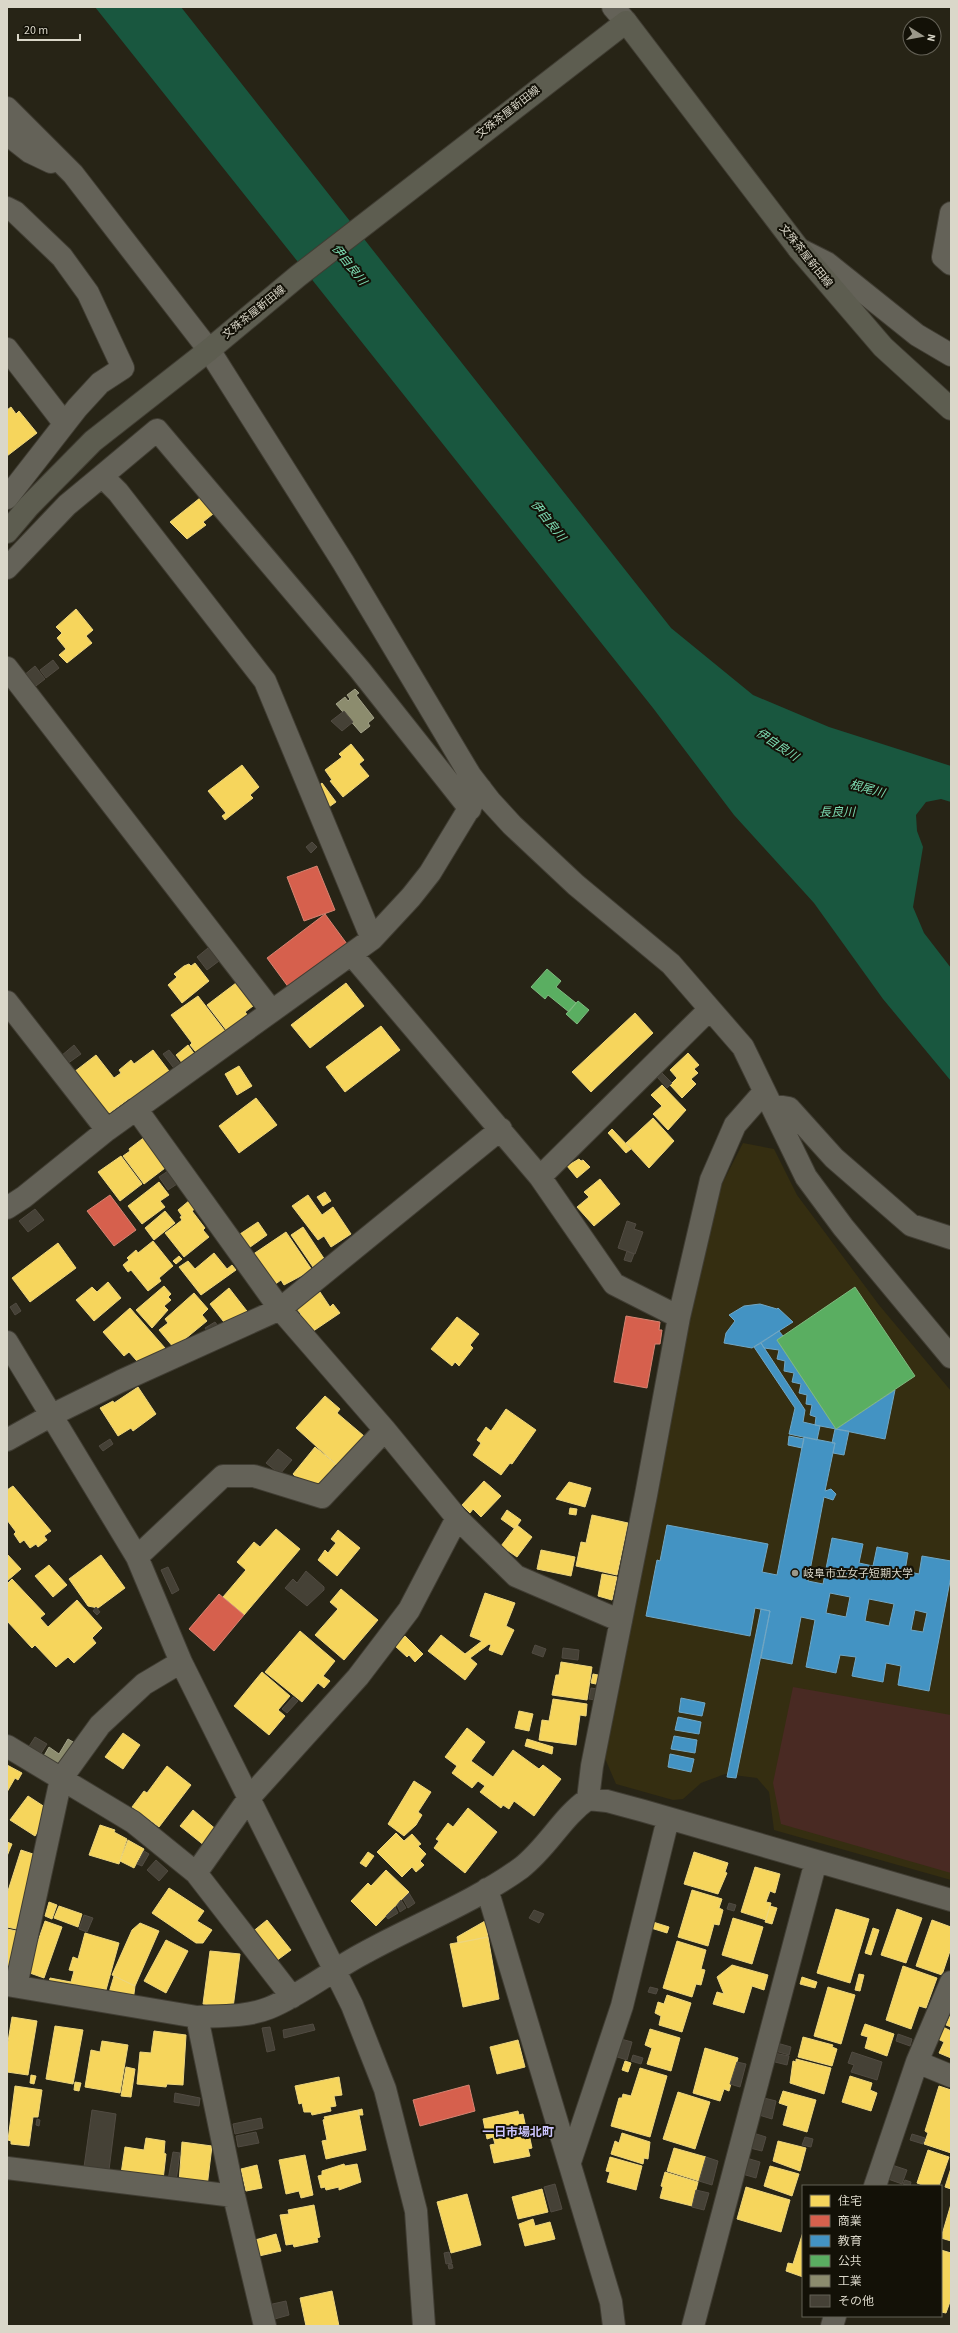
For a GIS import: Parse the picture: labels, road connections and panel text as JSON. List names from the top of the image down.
{
  "streets": {
    "main road": ["文殊茶屋新田線"]
  },
  "districts": ["一日市場北町"],
  "water": ["伊自良川", "根尾川", "長良川"],
  "places": ["岐阜市立女子短期大学"],
  "legend": [
    "住宅",
    "商業",
    "教育",
    "公共",
    "工業",
    "その他"
  ],
  "scale_bar": "20 m",
  "north": "right"
}
